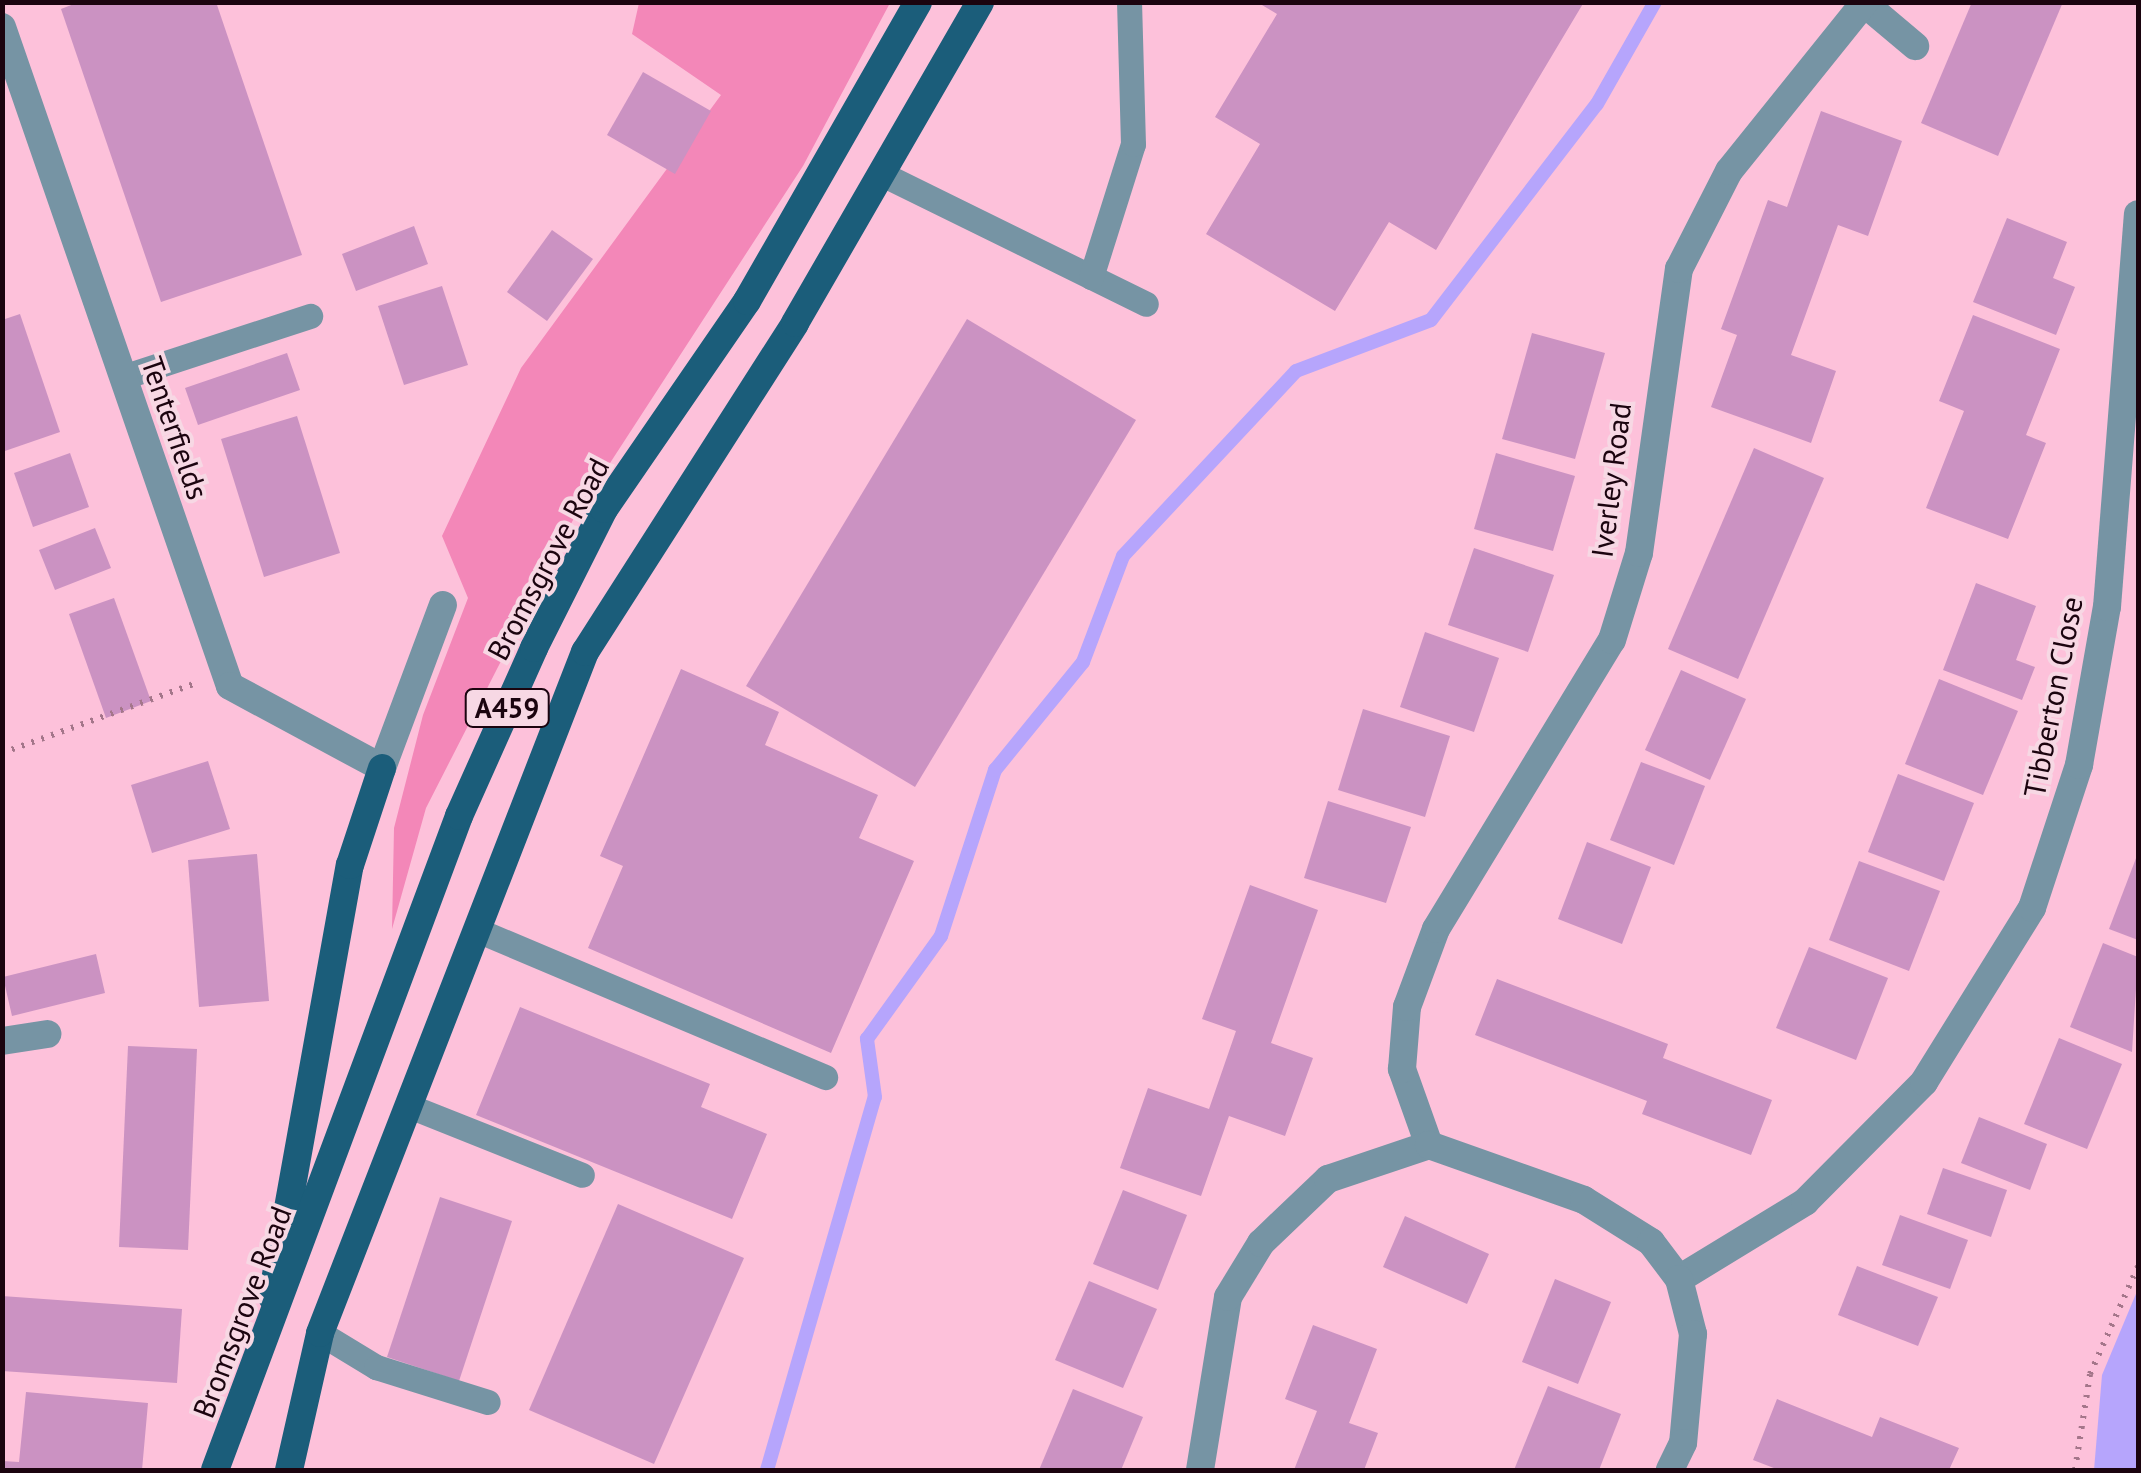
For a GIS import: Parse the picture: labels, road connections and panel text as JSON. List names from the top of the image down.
{
  "streets": {
    "main road": ["Bromsgrove Road", "A459"],
    "street": ["Tenterfields", "Iverley Road", "Tibberton Close"]
  }
}
